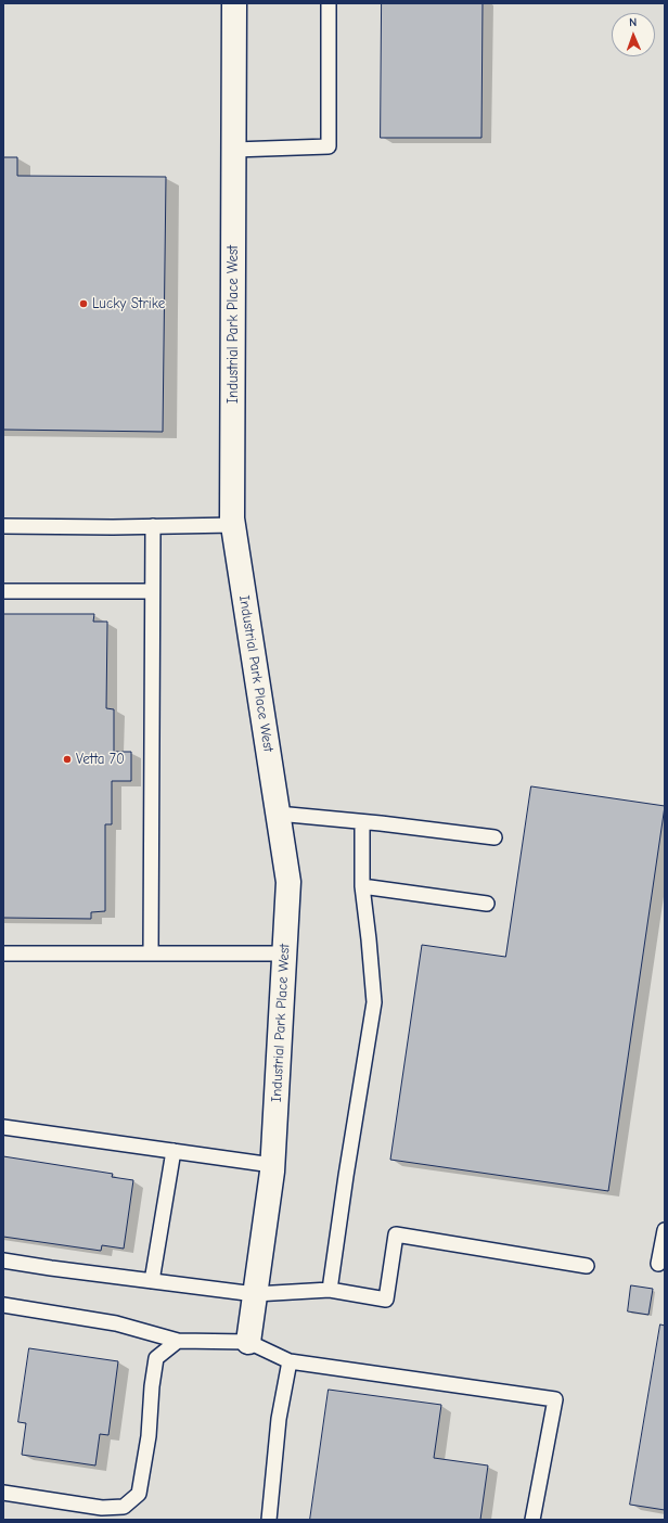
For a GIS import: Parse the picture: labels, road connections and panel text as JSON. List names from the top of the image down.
{
  "streets": {
    "street": ["Industrial Park Place West"]
  },
  "places": ["Lucky Strike", "Vetta 70"],
  "north": "top"
}
